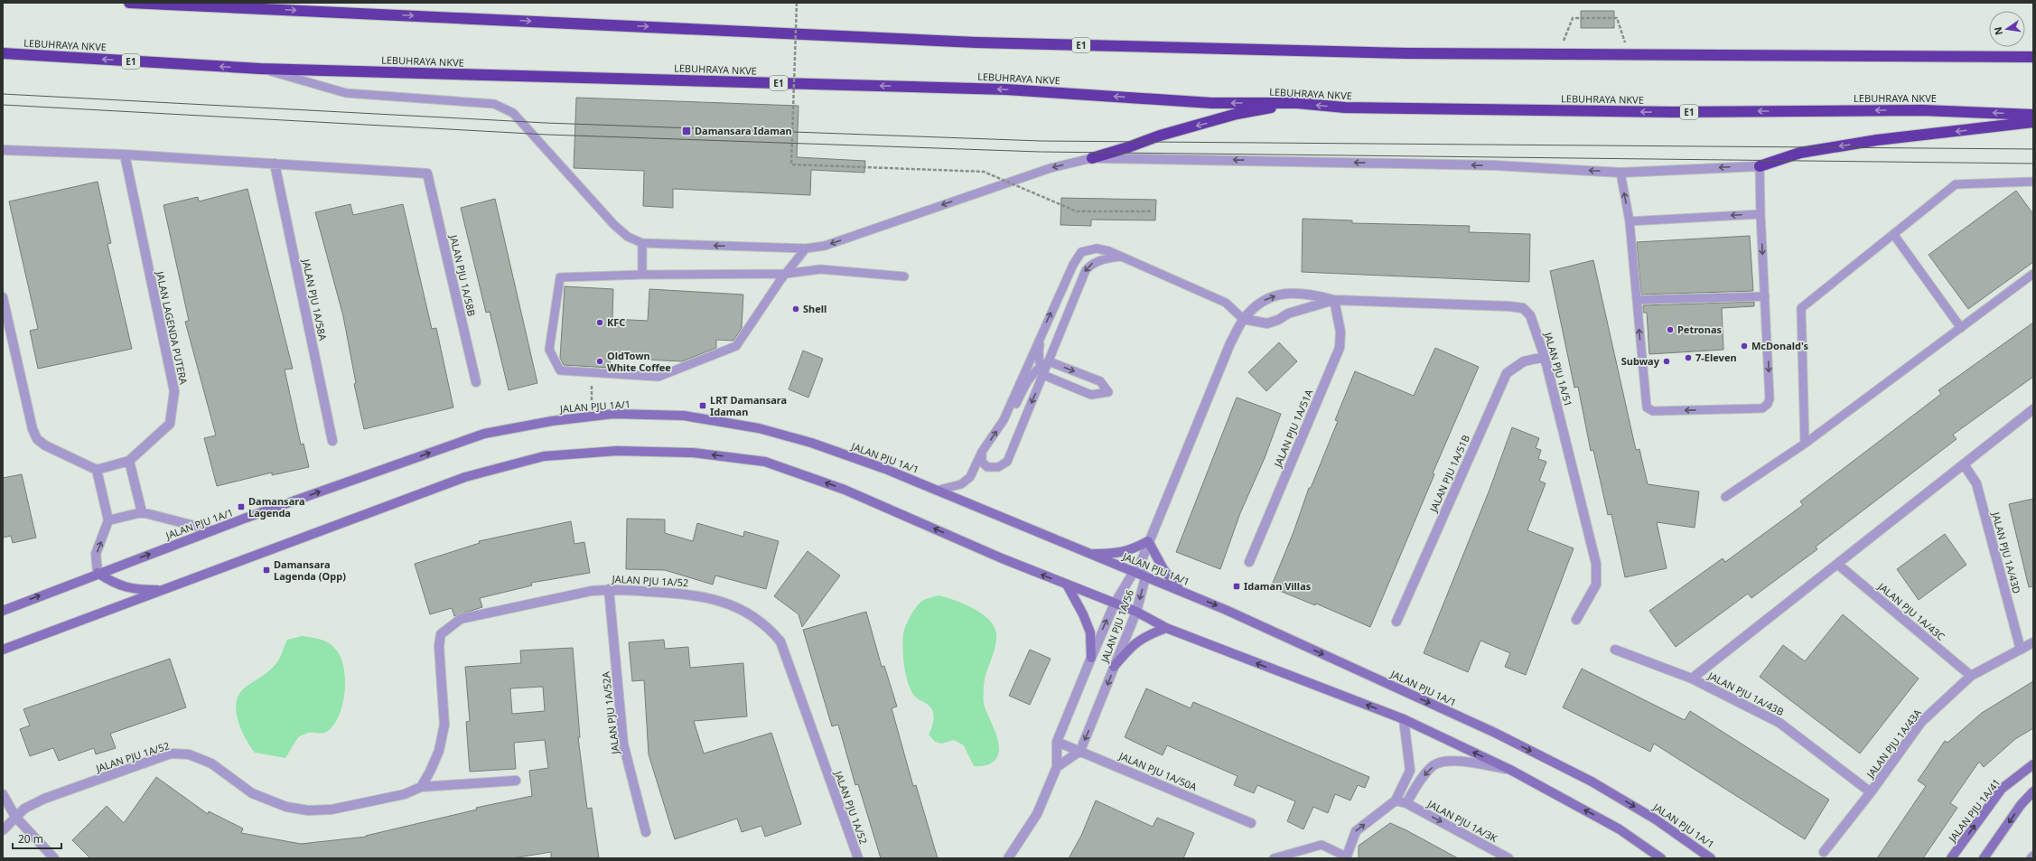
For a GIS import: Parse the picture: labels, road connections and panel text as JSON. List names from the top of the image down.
{
  "streets": {
    "highway": ["LEBUHRAYA NKVE", "E1"],
    "main road": ["JALAN PJU 1A/1", "JALAN PJU 1A/41"],
    "street": [
      "JALAN PJU 1A/58B",
      "JALAN PJU 1A/58A",
      "JALAN LAGENDA PUTERA",
      "JALAN PJU 1A/51",
      "JALAN PJU 1A/51A",
      "JALAN PJU 1A/51B",
      "JALAN PJU 1A/43D",
      "JALAN PJU 1A/52",
      "JALAN PJU 1A/43C",
      "JALAN PJU 1A/56",
      "JALAN PJU 1A/43B",
      "JALAN PJU 1A/52A",
      "JALAN PJU 1A/43A",
      "JALAN PJU 1A/50A",
      "JALAN PJU 1A/3K"
    ]
  },
  "crossings": [
    ["JALAN PJU 1A/58B", "JALAN PJU 1A/58A"],
    ["JALAN PJU 1A/51", "JALAN PJU 1A/51A"],
    ["JALAN PJU 1A/51", "JALAN PJU 1A/51B"],
    ["JALAN PJU 1A/51", "JALAN PJU 1A/56"],
    ["JALAN PJU 1A/1", "JALAN PJU 1A/56"],
    ["JALAN PJU 1A/51A", "JALAN PJU 1A/56"],
    ["JALAN PJU 1A/43D", "JALAN PJU 1A/43A"],
    ["JALAN PJU 1A/52", "JALAN PJU 1A/52A"],
    ["JALAN PJU 1A/43C", "JALAN PJU 1A/43A"],
    ["JALAN PJU 1A/56", "JALAN PJU 1A/50A"],
    ["JALAN PJU 1A/43B", "JALAN PJU 1A/43A"]
  ],
  "one_way": ["JALAN PJU 1A/3K"],
  "places": {
    "transit": [
      "Damansara Idaman",
      "LRT Damansara Idaman",
      "Damansara Lagenda",
      "Damansara Lagenda (Opp)",
      "Idaman Villas"
    ],
    "other": [
      "Shell",
      "KFC",
      "Petronas",
      "McDonald's",
      "7-Eleven",
      "OldTown White Coffee",
      "Subway"
    ]
  },
  "scale_bar": "20 m",
  "north": "left"
}
